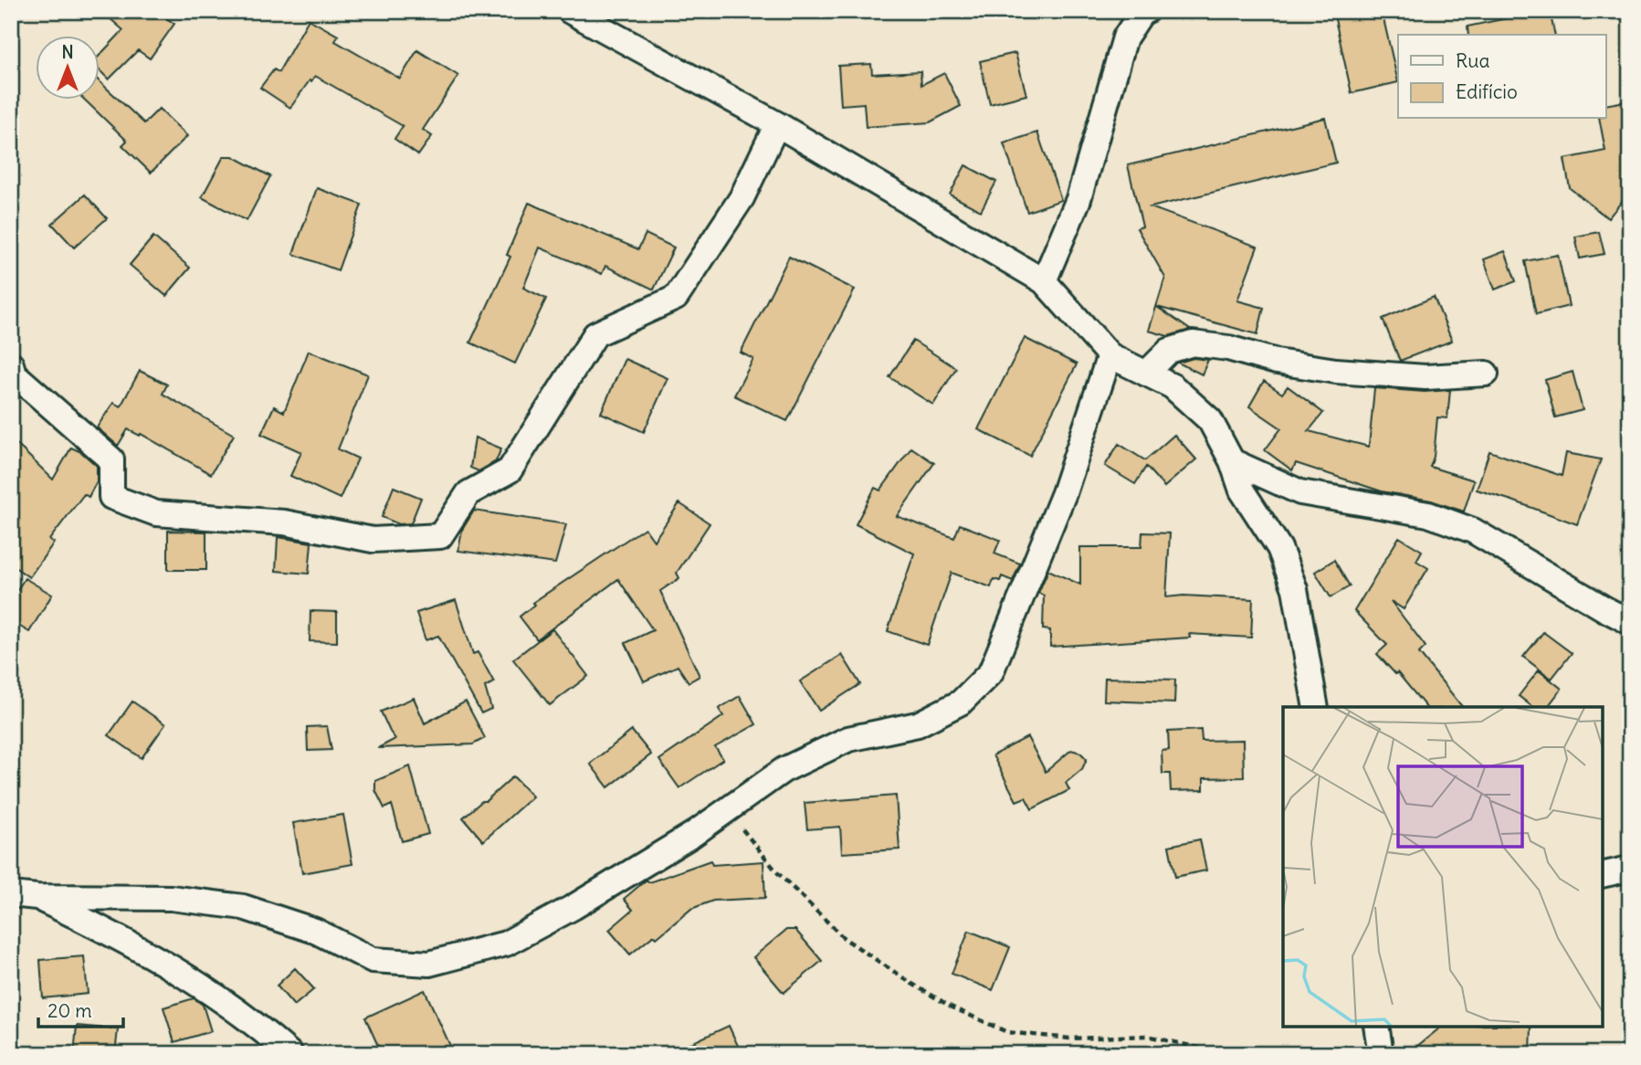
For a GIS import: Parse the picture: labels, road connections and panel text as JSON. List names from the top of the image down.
{
  "legend": ["Rua", "Edifício"],
  "scale_bar": "20 m",
  "north": "top"
}
